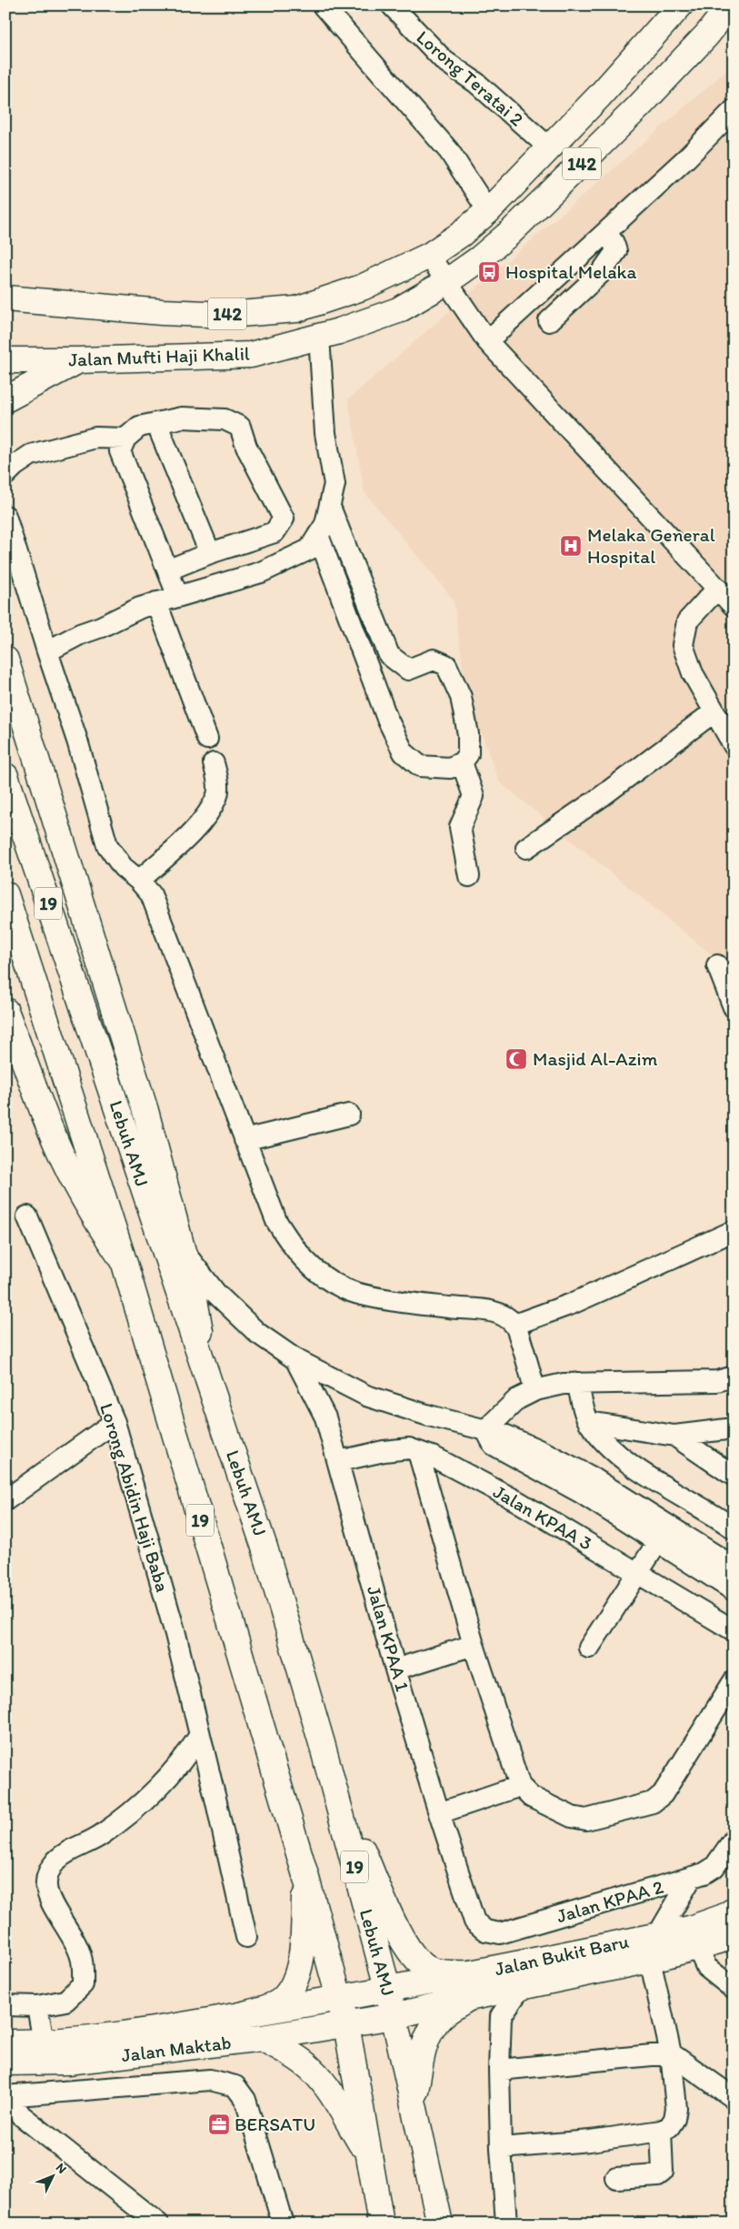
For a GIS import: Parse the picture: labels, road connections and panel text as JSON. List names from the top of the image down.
{
  "streets": {
    "main road": [
      "142",
      "Jalan Mufti Haji Khalil",
      "19",
      "Lebuh AMJ",
      "Jalan Bukit Baru",
      "Jalan Maktab"
    ],
    "street": [
      "Lorong Teratai 2",
      "Lorong Abidin Haji Baba",
      "Jalan KPAA 3",
      "Jalan KPAA 1",
      "Jalan KPAA 2"
    ]
  },
  "crossings": [
    ["Lorong Teratai 2", "Jalan Mufti Haji Khalil"],
    ["19", "Jalan Bukit Baru"],
    ["19", "Jalan Maktab"],
    ["Lebuh AMJ", "Jalan Bukit Baru"],
    ["Jalan KPAA 3", "Jalan KPAA 1"],
    ["Jalan KPAA 1", "Jalan KPAA 2"],
    ["Jalan Bukit Baru", "Jalan Maktab"]
  ],
  "places": {
    "bus stop": ["Hospital Melaka"],
    "hospital": ["Melaka General Hospital"],
    "mosque": ["Masjid Al-Azim"],
    "office": ["BERSATU"]
  },
  "north": "top right"
}
